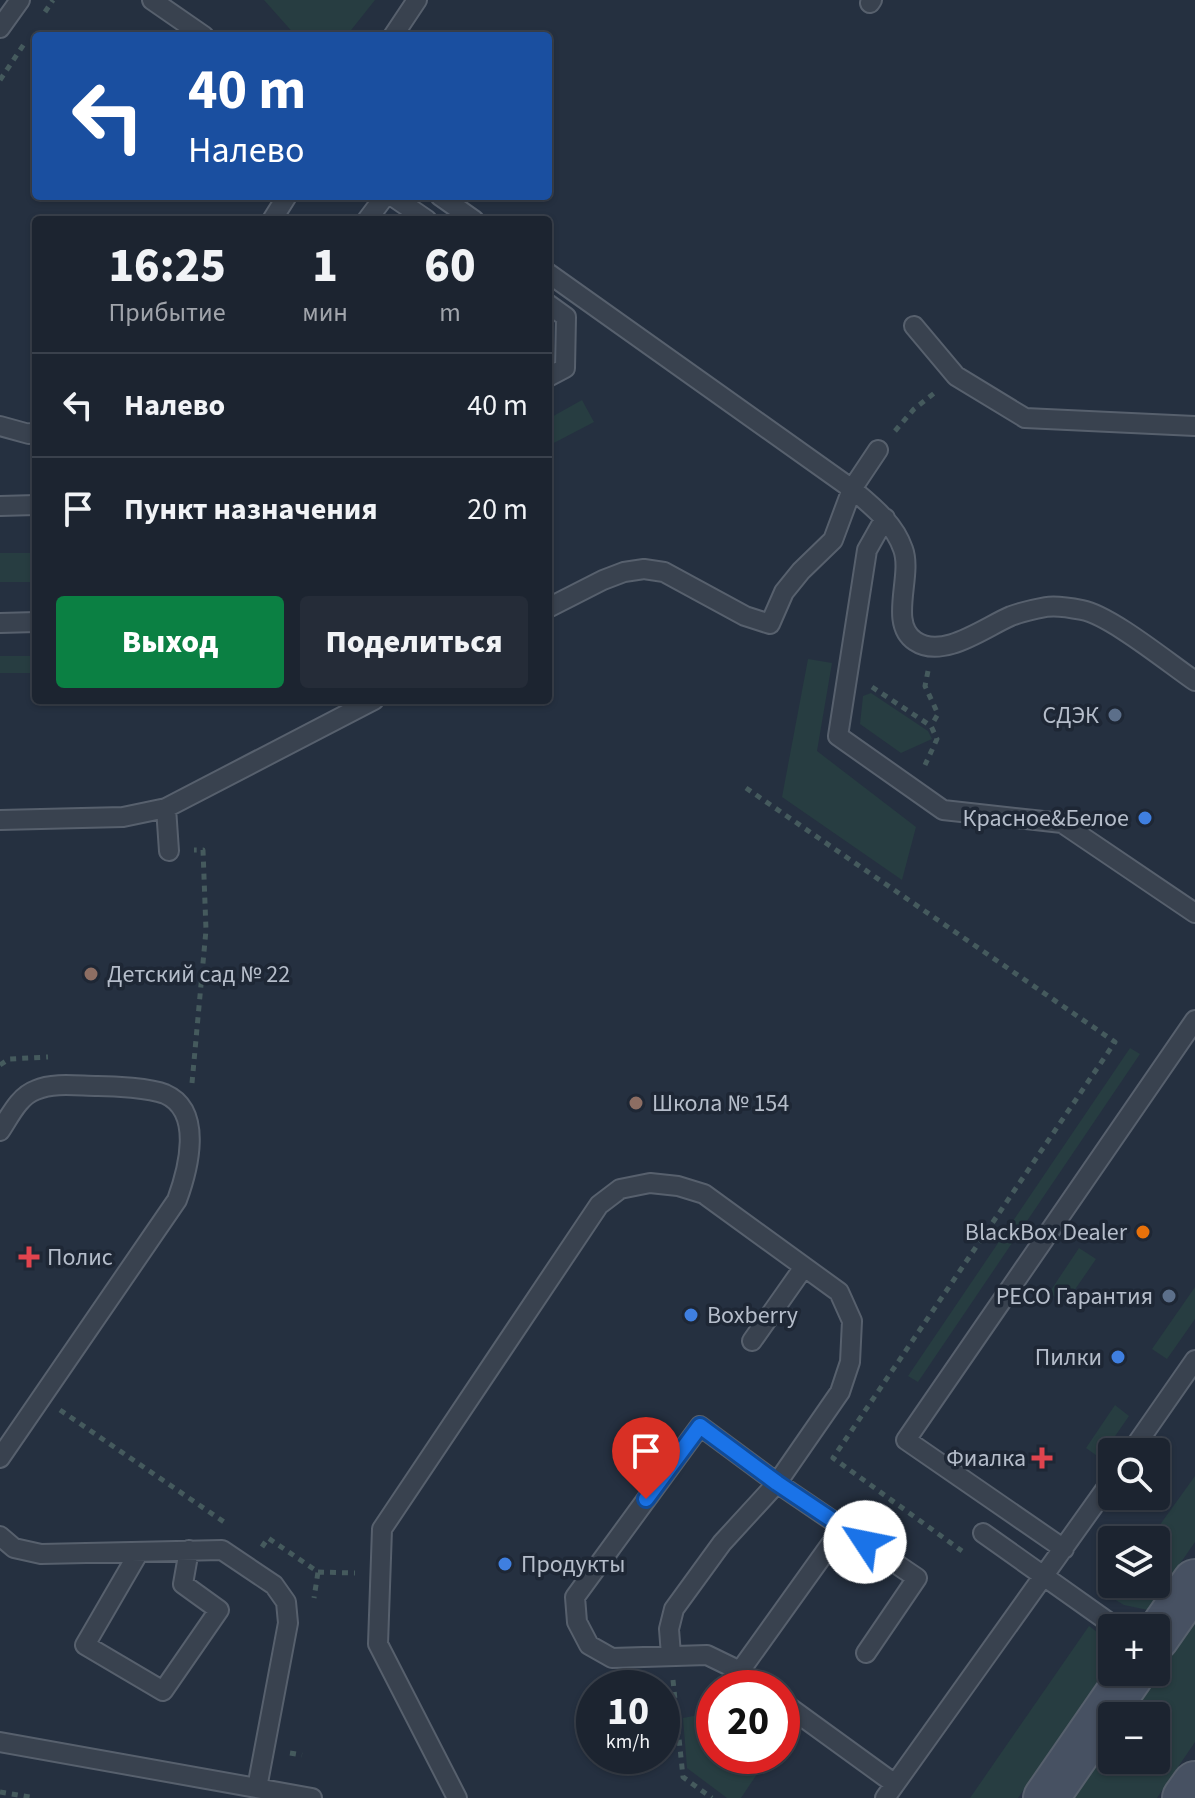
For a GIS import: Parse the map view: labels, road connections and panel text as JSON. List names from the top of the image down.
{
  "places": {
    "other": [
      "СДЭК",
      "Красное&Белое",
      "Детский сад № 22",
      "Школа № 154",
      "BlackBox Dealer",
      "РЕСО Гарантия",
      "Boxberry",
      "Пилки",
      "Продукты"
    ],
    "health": ["Полис", "Фиалка"]
  },
  "page": {
    "turn": ["40 m", "Налево"],
    "eta": [
      "16:25",
      "Прибытие",
      "1",
      "мин",
      "60",
      "m"
    ],
    "list": [
      {
        "name": "Налево",
        "value": "40 m"
      },
      {
        "name": "Пункт назначения",
        "value": "20 m"
      }
    ],
    "buttons": ["Выход", "Поделиться"],
    "map_buttons": ["+", "−"],
    "speed": "10 km/h",
    "limit": "20"
  }
}
